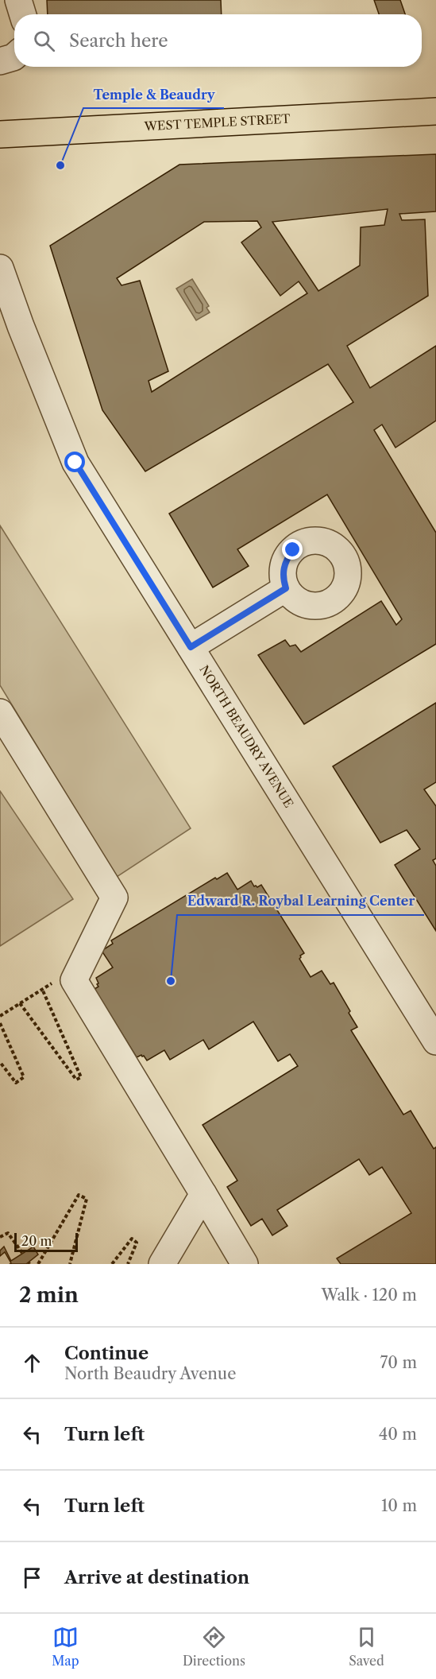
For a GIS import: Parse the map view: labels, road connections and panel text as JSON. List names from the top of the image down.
{
  "streets": {
    "main road": ["WEST TEMPLE STREET"],
    "street": ["NORTH BEAUDRY AVENUE"]
  },
  "places": ["Temple & Beaudry", "Edward R. Roybal Learning Center"],
  "scale_bar": "20 m",
  "page": {
    "search": "Search here",
    "scale": "20 m",
    "heading": ["2 min", "Walk · 120 m"],
    "list": [
      ["Continue", "North Beaudry Avenue", "70 m"],
      ["Turn left", "40 m"],
      ["Turn left", "10 m"],
      "Arrive at destination"
    ],
    "nav": ["Map", "Directions", "Saved"]
  }
}
